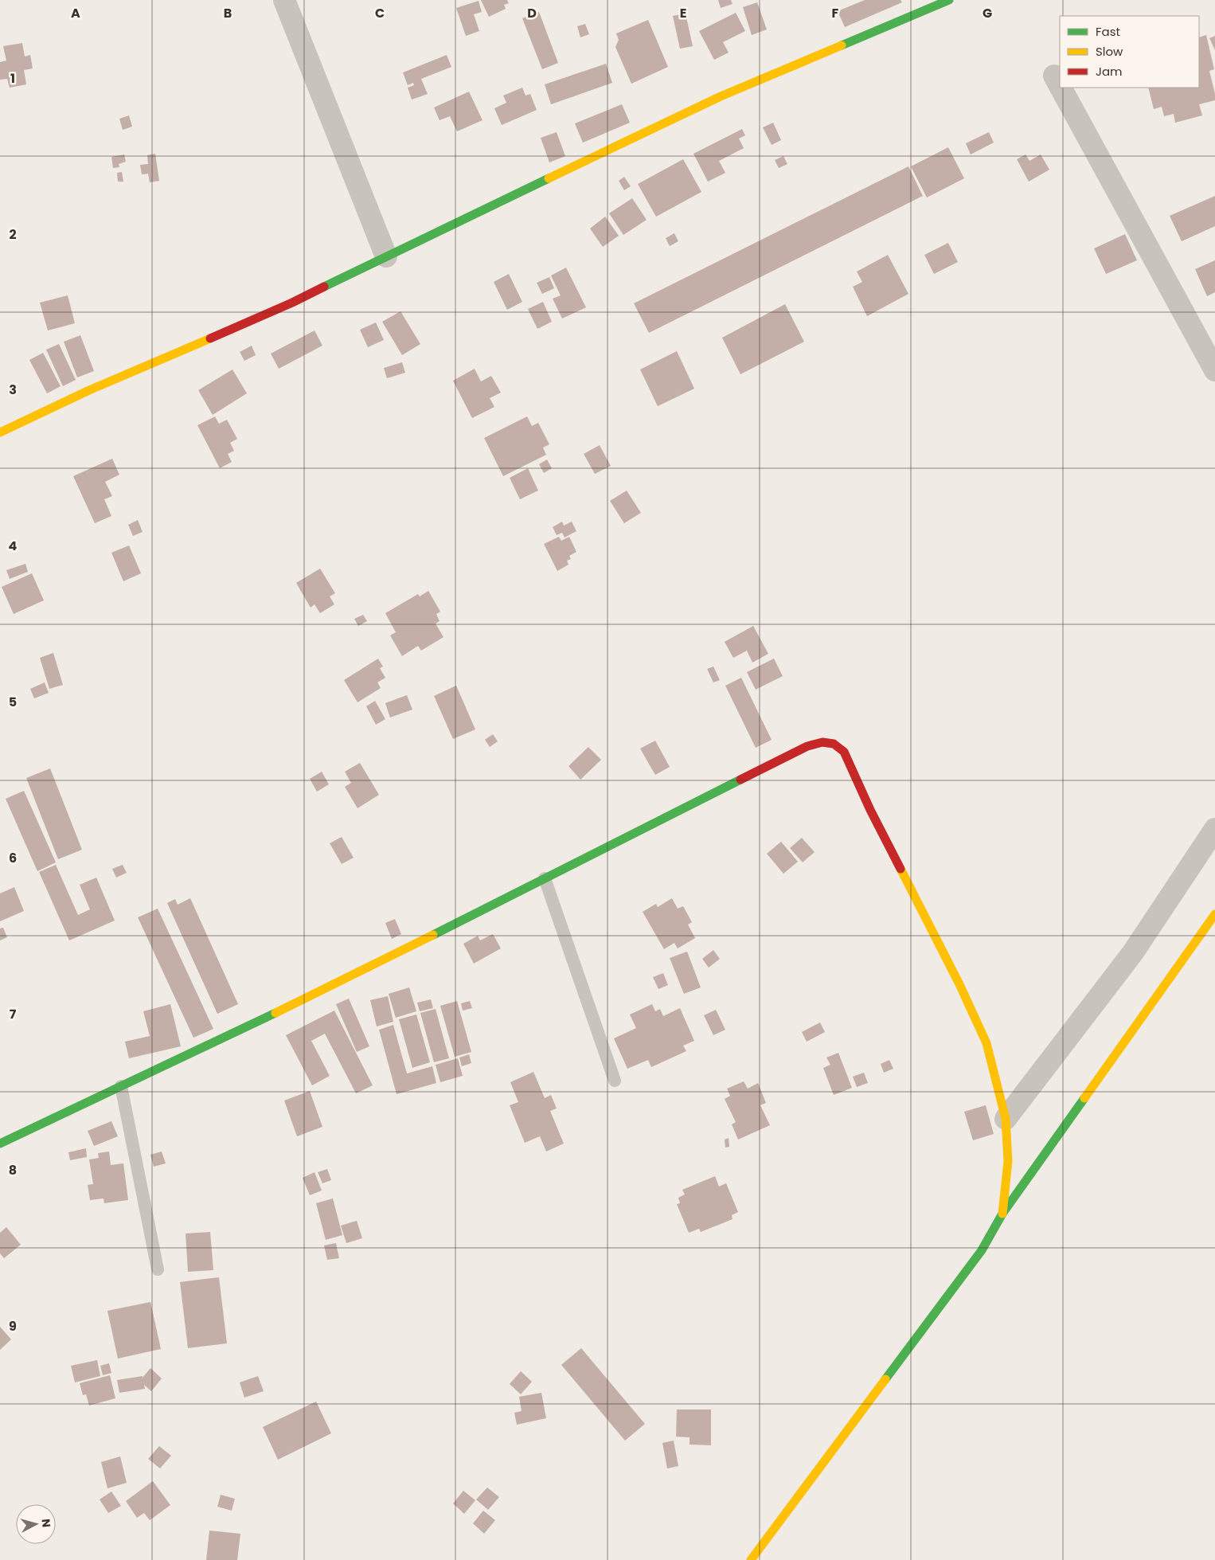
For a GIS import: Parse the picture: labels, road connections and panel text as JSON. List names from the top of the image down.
{
  "legend": ["Fast", "Slow", "Jam"],
  "north": "right",
  "grid": {
    "columns": [
      "A",
      "B",
      "C",
      "D",
      "E",
      "F",
      "G"
    ],
    "rows": [
      "1",
      "2",
      "3",
      "4",
      "5",
      "6",
      "7",
      "8",
      "9"
    ]
  }
}
